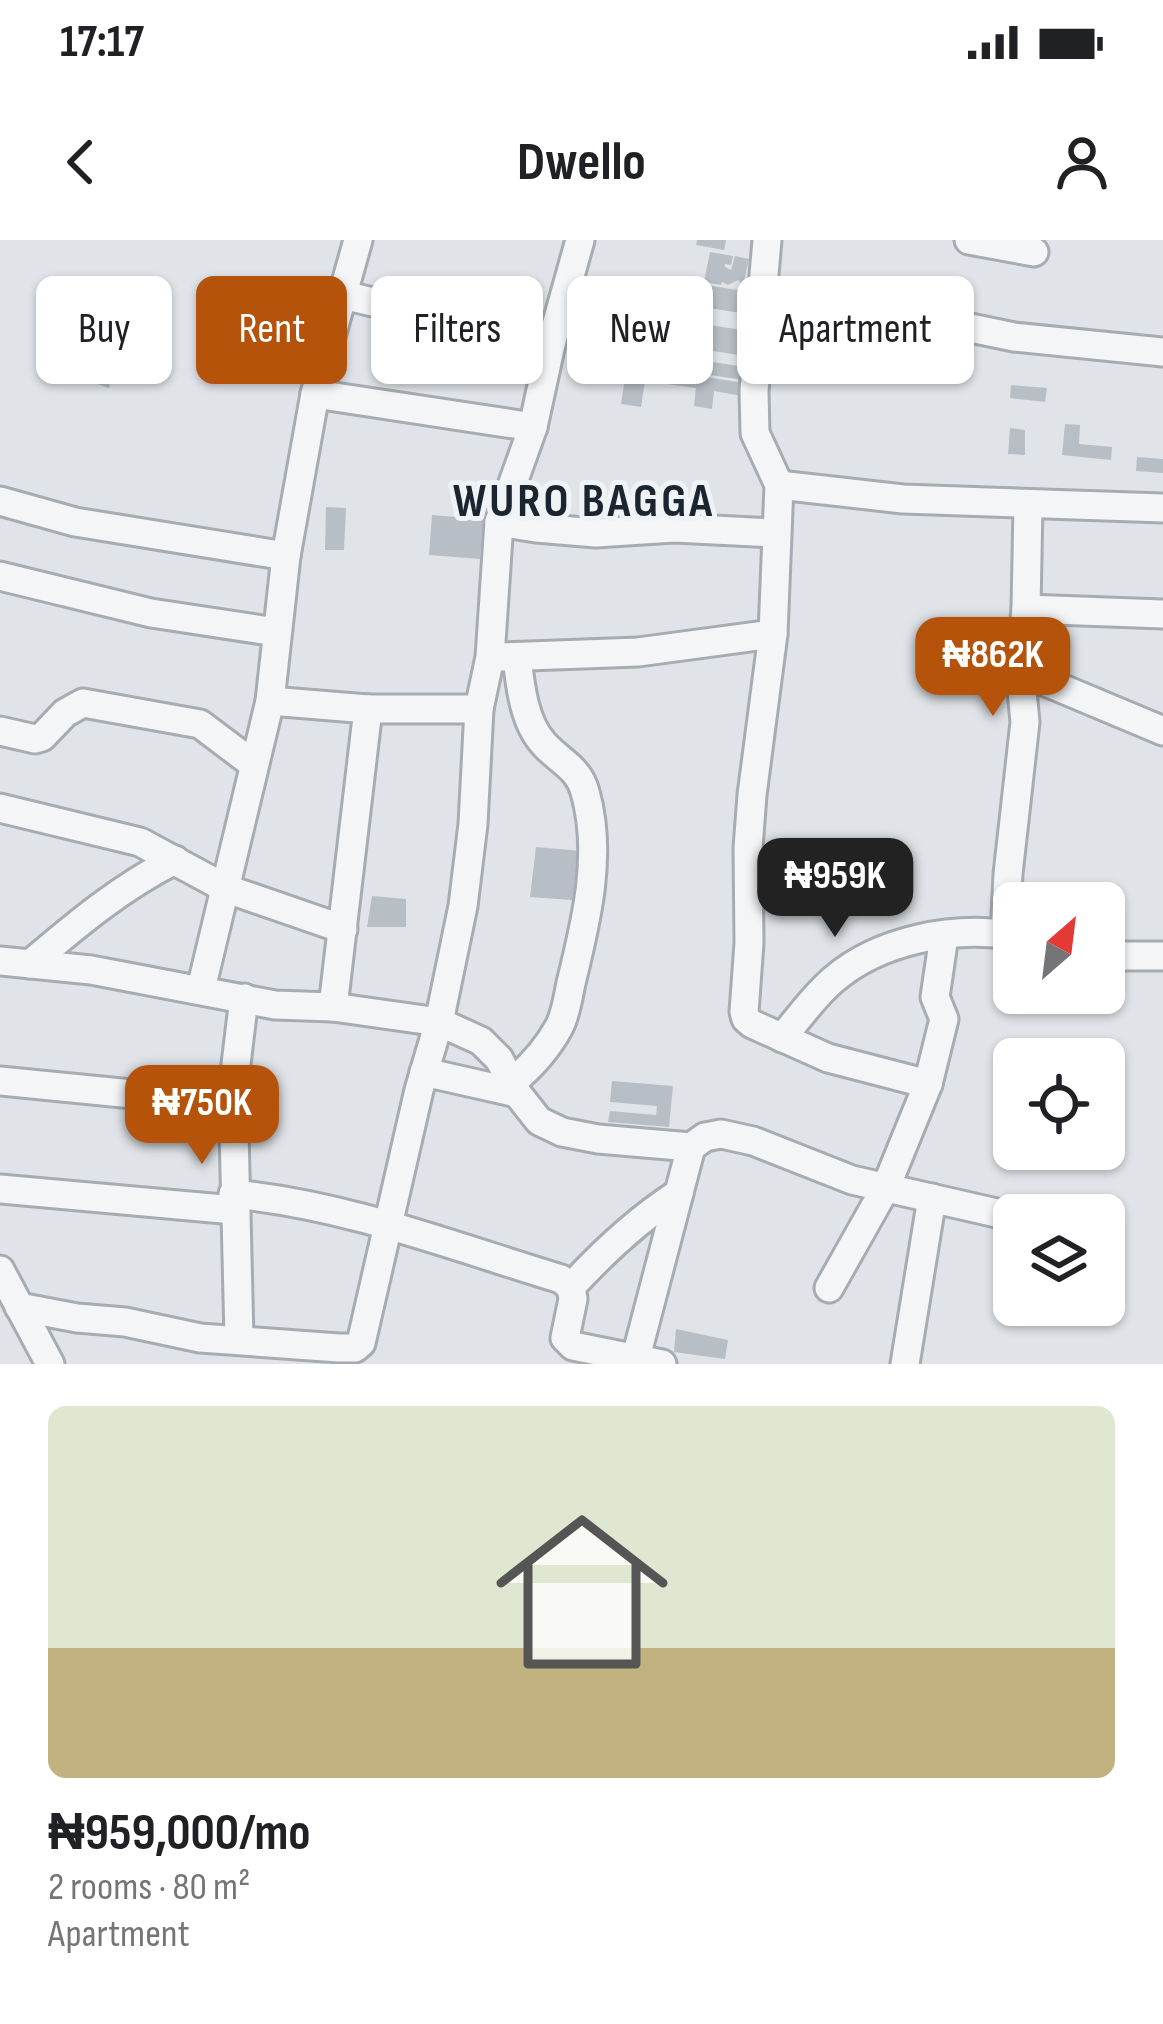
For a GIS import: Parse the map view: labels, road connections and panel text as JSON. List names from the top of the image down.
{
  "districts": ["WURO BAGGA"],
  "north": "top right",
  "page": {
    "status": "17:17",
    "header": "Dwello",
    "chip": [
      "Buy",
      "Rent",
      "Filters",
      "New",
      "Apartment"
    ],
    "price": ["₦862K", "₦959K", "₦750K"],
    "list": [
      {
        "name": "₦959,000/mo",
        "note": "2 rooms · 80 m² · Apartment"
      }
    ]
  }
}
